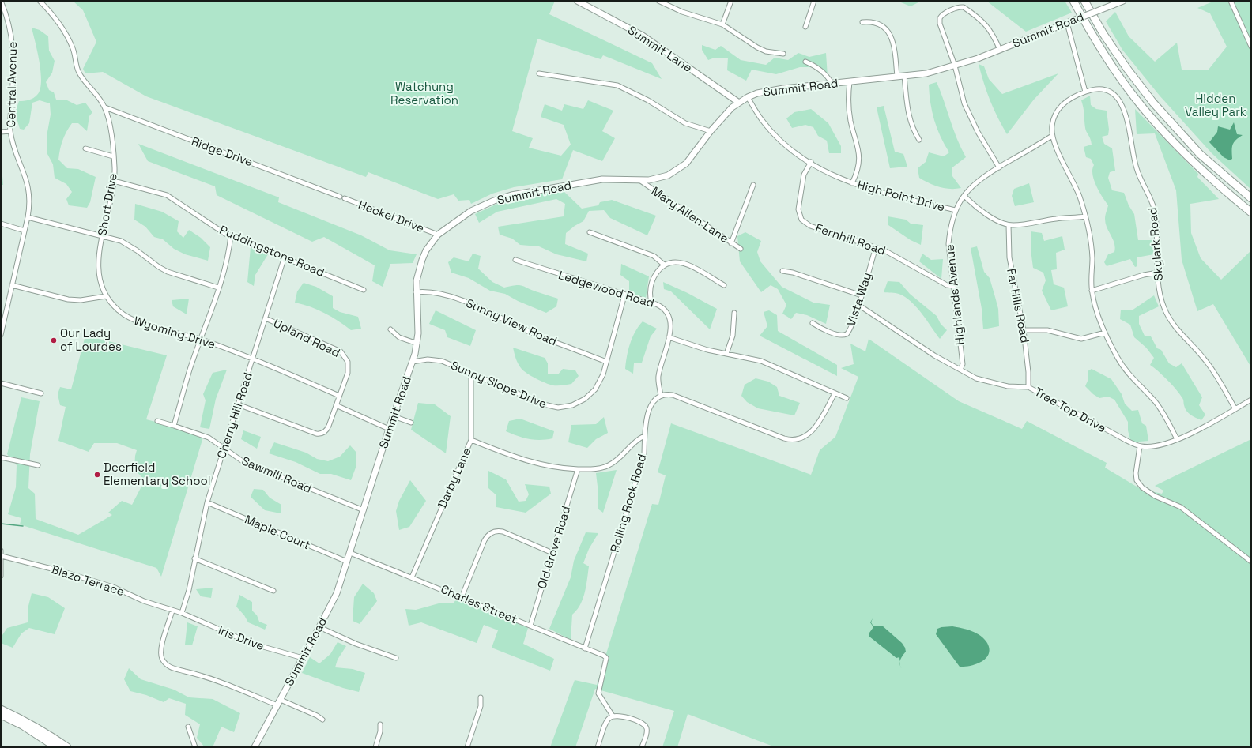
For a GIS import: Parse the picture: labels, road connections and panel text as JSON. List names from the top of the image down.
{
  "streets": {
    "main road": ["Summit Road", "Summit Lane"],
    "street": [
      "Central Avenue",
      "Ridge Drive",
      "High Point Drive",
      "Short Drive",
      "Mary Allen Lane",
      "Heckel Drive",
      "Fernhill Road",
      "Skylark Road",
      "Puddingstone Road",
      "Ledgewood Road",
      "Highlands Avenue",
      "Vista Way",
      "Far Hills Road",
      "Sunny View Road",
      "Wyoming Drive",
      "Upland Road",
      "Sunny Slope Drive",
      "Tree Top Drive",
      "Cherry Hill Road",
      "Sawmill Road",
      "Darby Lane",
      "Rolling Rock Road",
      "Maple Court",
      "Old Grove Road",
      "Blazo Terrace",
      "Charles Street",
      "Iris Drive"
    ]
  },
  "crossings": [
    ["Summit Road", "Summit Lane"],
    ["Summit Road", "High Point Drive"],
    ["Summit Road", "Mary Allen Lane"],
    ["Summit Road", "Heckel Drive"],
    ["Summit Road", "Sunny View Road"],
    ["Summit Road", "Sunny Slope Drive"],
    ["Summit Road", "Sawmill Road"],
    ["Summit Road", "Maple Court"],
    ["Summit Road", "Charles Street"],
    ["Summit Road", "Iris Drive"],
    ["Ridge Drive", "Short Drive"],
    ["Ridge Drive", "Heckel Drive"],
    ["High Point Drive", "Fernhill Road"],
    ["High Point Drive", "Highlands Avenue"],
    ["Short Drive", "Puddingstone Road"],
    ["Short Drive", "Wyoming Drive"],
    ["Fernhill Road", "Highlands Avenue"],
    ["Fernhill Road", "Vista Way"],
    ["Skylark Road", "Highlands Avenue"],
    ["Skylark Road", "Tree Top Drive"],
    ["Puddingstone Road", "Cherry Hill Road"],
    ["Ledgewood Road", "Sunny Slope Drive"],
    ["Ledgewood Road", "Rolling Rock Road"],
    ["Highlands Avenue", "Tree Top Drive"],
    ["Vista Way", "Tree Top Drive"],
    ["Far Hills Road", "Tree Top Drive"],
    ["Sunny View Road", "Sunny Slope Drive"],
    ["Wyoming Drive", "Upland Road"],
    ["Wyoming Drive", "Cherry Hill Road"],
    ["Upland Road", "Cherry Hill Road"],
    ["Sunny Slope Drive", "Darby Lane"],
    ["Cherry Hill Road", "Sawmill Road"],
    ["Cherry Hill Road", "Maple Court"],
    ["Cherry Hill Road", "Blazo Terrace"],
    ["Cherry Hill Road", "Iris Drive"],
    ["Darby Lane", "Charles Street"],
    ["Rolling Rock Road", "Charles Street"],
    ["Old Grove Road", "Charles Street"],
    ["Blazo Terrace", "Iris Drive"]
  ],
  "parks": ["Watchung Reservation", "Hidden Valley Park"],
  "places": ["Our Lady of Lourdes", "Deerfield Elementary School"]
}
